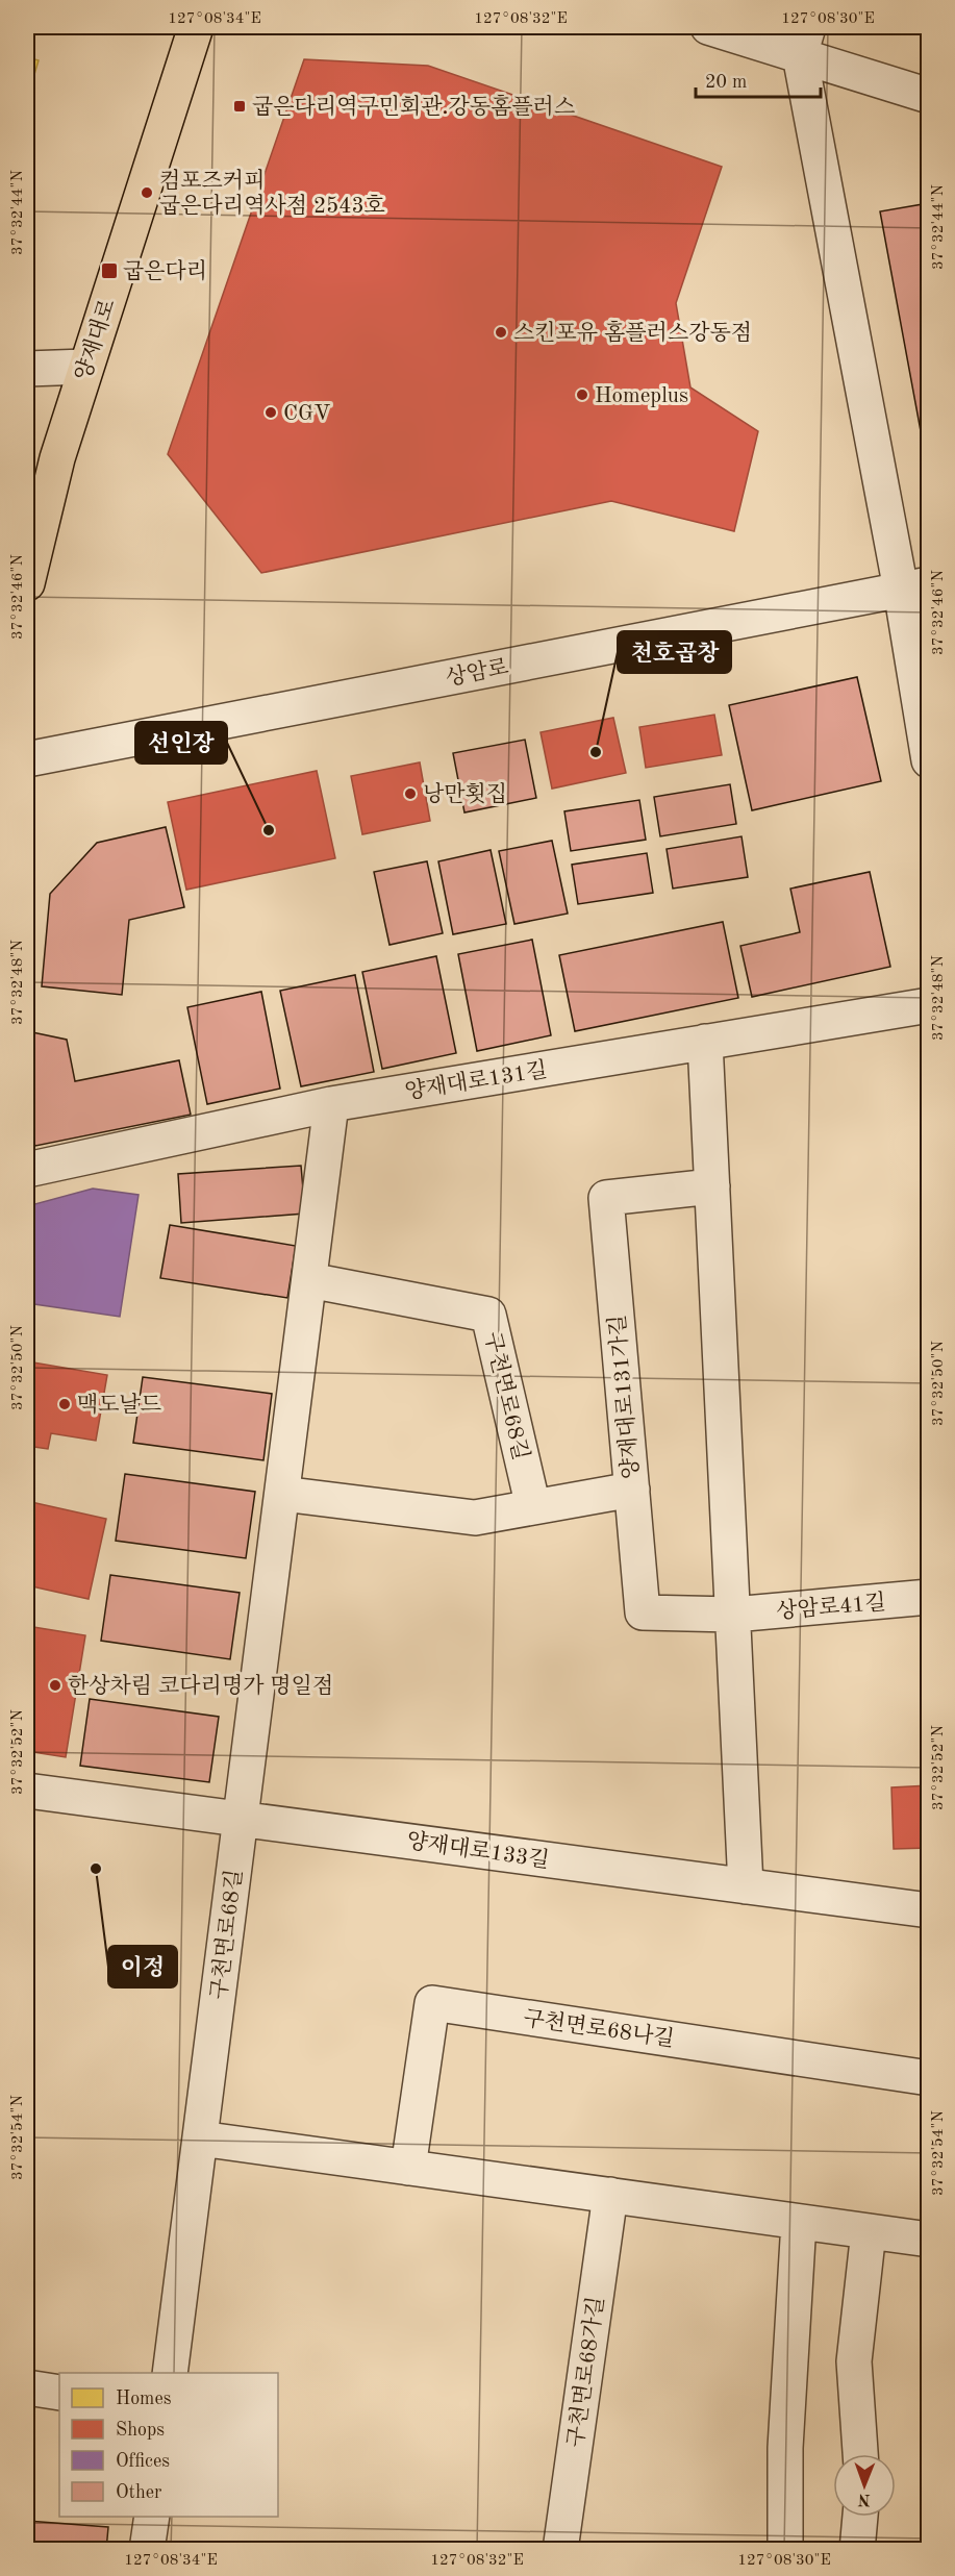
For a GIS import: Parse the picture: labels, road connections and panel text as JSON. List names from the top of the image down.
{
  "streets": {
    "main road": ["양재대로"],
    "street": [
      "상암로",
      "양재대로131길",
      "구천면로68길",
      "양재대로131가길",
      "상암로41길",
      "양재대로133길",
      "구천면로68나길",
      "구천면로68가길"
    ]
  },
  "crossings": [
    ["양재대로131길", "구천면로68길"],
    ["구천면로68길", "양재대로133길"],
    ["양재대로131가길", "상암로41길"]
  ],
  "places": {
    "transit": ["굽은다리역구민회관.강동홈플러스", "굽은다리"],
    "other": [
      "컴포즈커피 굽은다리역사점 2543호",
      "스킨포유 홈플러스강동점",
      "Homeplus",
      "CGV",
      "천호곱창",
      "낭만횟집",
      "선인장",
      "맥도날드",
      "한상차림 코다리명가 명일점",
      "이정"
    ]
  },
  "legend": [
    "Homes",
    "Shops",
    "Offices",
    "Other"
  ],
  "scale_bar": "20 m",
  "north": "bottom",
  "coordinates": [
    "127°08'34\"E",
    "127°08'32\"E",
    "127°08'30\"E",
    "37°32'44\"N",
    "37°32'46\"N",
    "37°32'48\"N",
    "37°32'50\"N",
    "37°32'52\"N",
    "37°32'54\"N"
  ]
}
